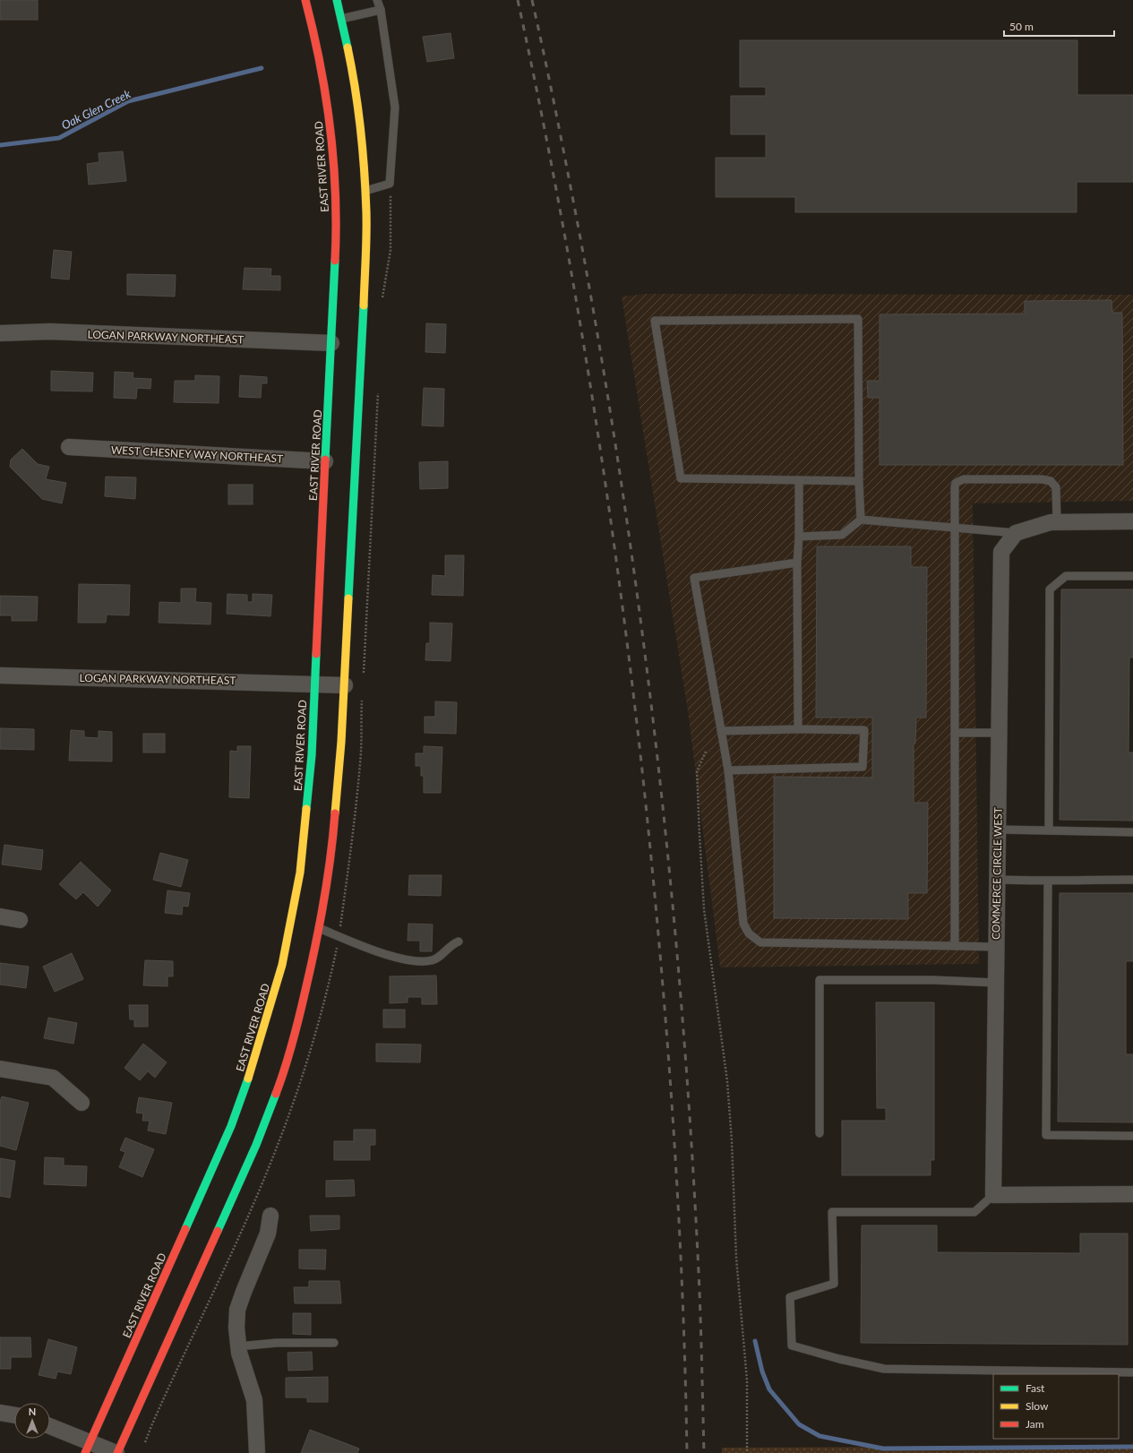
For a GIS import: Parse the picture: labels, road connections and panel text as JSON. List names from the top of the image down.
{
  "streets": {
    "main road": ["EAST RIVER ROAD"],
    "street": ["LOGAN PARKWAY NORTHEAST", "WEST CHESNEY WAY NORTHEAST", "COMMERCE CIRCLE WEST"]
  },
  "crossings": [
    ["EAST RIVER ROAD", "LOGAN PARKWAY NORTHEAST"],
    ["EAST RIVER ROAD", "WEST CHESNEY WAY NORTHEAST"]
  ],
  "water": ["Oak Glen Creek"],
  "legend": ["Fast", "Slow", "Jam"],
  "scale_bar": "50 m",
  "north": "top"
}
